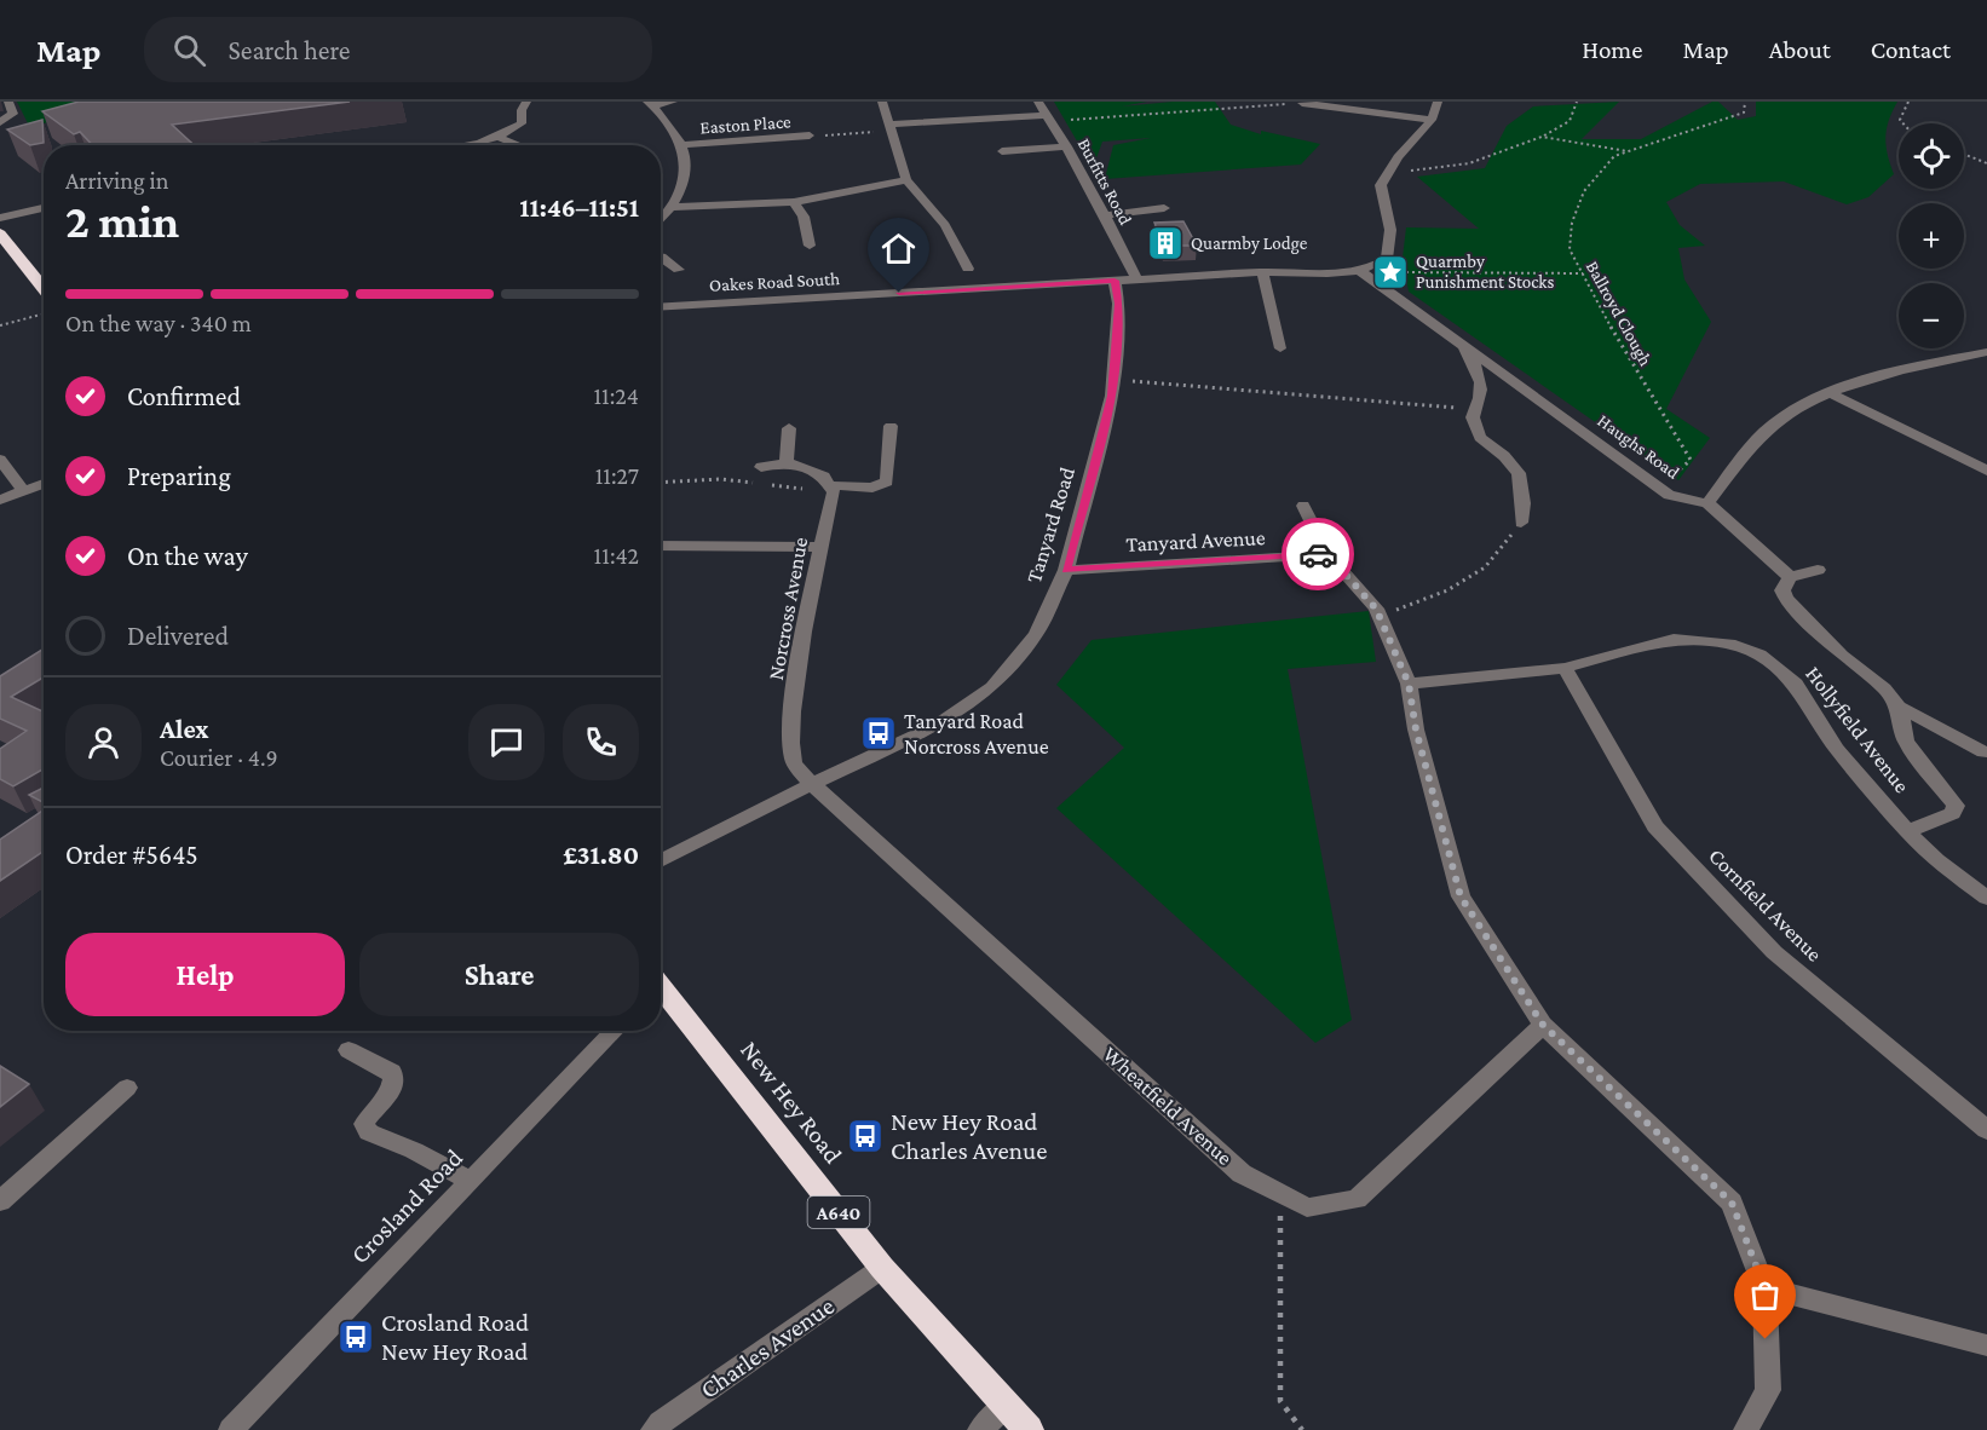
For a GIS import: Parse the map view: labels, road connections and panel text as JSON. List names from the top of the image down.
{
  "streets": {
    "highway": ["New Hey Road", "A640"],
    "street": [
      "Easton Place",
      "Burfitts Road",
      "Oakes Road South",
      "Haughs Road",
      "Tanyard Road",
      "Tanyard Avenue",
      "Norcross Avenue",
      "Hollyfield Avenue",
      "Cornfield Avenue",
      "Wheatfield Avenue",
      "Crosland Road",
      "Charles Avenue"
    ],
    "path": ["Ballroyd Clough"]
  },
  "crossings": [
    ["Burfitts Road", "Oakes Road South"],
    ["Oakes Road South", "Haughs Road"],
    ["Oakes Road South", "Tanyard Road"],
    ["Ballroyd Clough", "Haughs Road"],
    ["Tanyard Road", "Tanyard Avenue"],
    ["Tanyard Road", "Norcross Avenue"],
    ["Tanyard Road", "Wheatfield Avenue"],
    ["Norcross Avenue", "Wheatfield Avenue"],
    ["Hollyfield Avenue", "Cornfield Avenue"],
    ["New Hey Road", "Charles Avenue"]
  ],
  "places": {
    "building": ["Quarmby Lodge"],
    "place": ["Quarmby Punishment Stocks"],
    "bus stop": ["Tanyard Road Norcross Avenue", "New Hey Road Charles Avenue", "Crosland Road New Hey Road"]
  },
  "page": {
    "header": "Map",
    "search": "Search here",
    "nav": [
      "Home",
      "Map",
      "About",
      "Contact"
    ],
    "map_buttons": ["+", "−"],
    "heading": ["2 min", "Arriving in", "11:46–11:51"],
    "panel": [
      "Alex",
      "Courier · 4.9",
      "Order #5645",
      "£31.80"
    ],
    "bar": "On the way · 340 m",
    "list": [
      ["Confirmed", "11:24"],
      ["Preparing", "11:27"],
      ["On the way", "11:42"],
      "Delivered"
    ],
    "buttons": ["Help", "Share"]
  }
}
